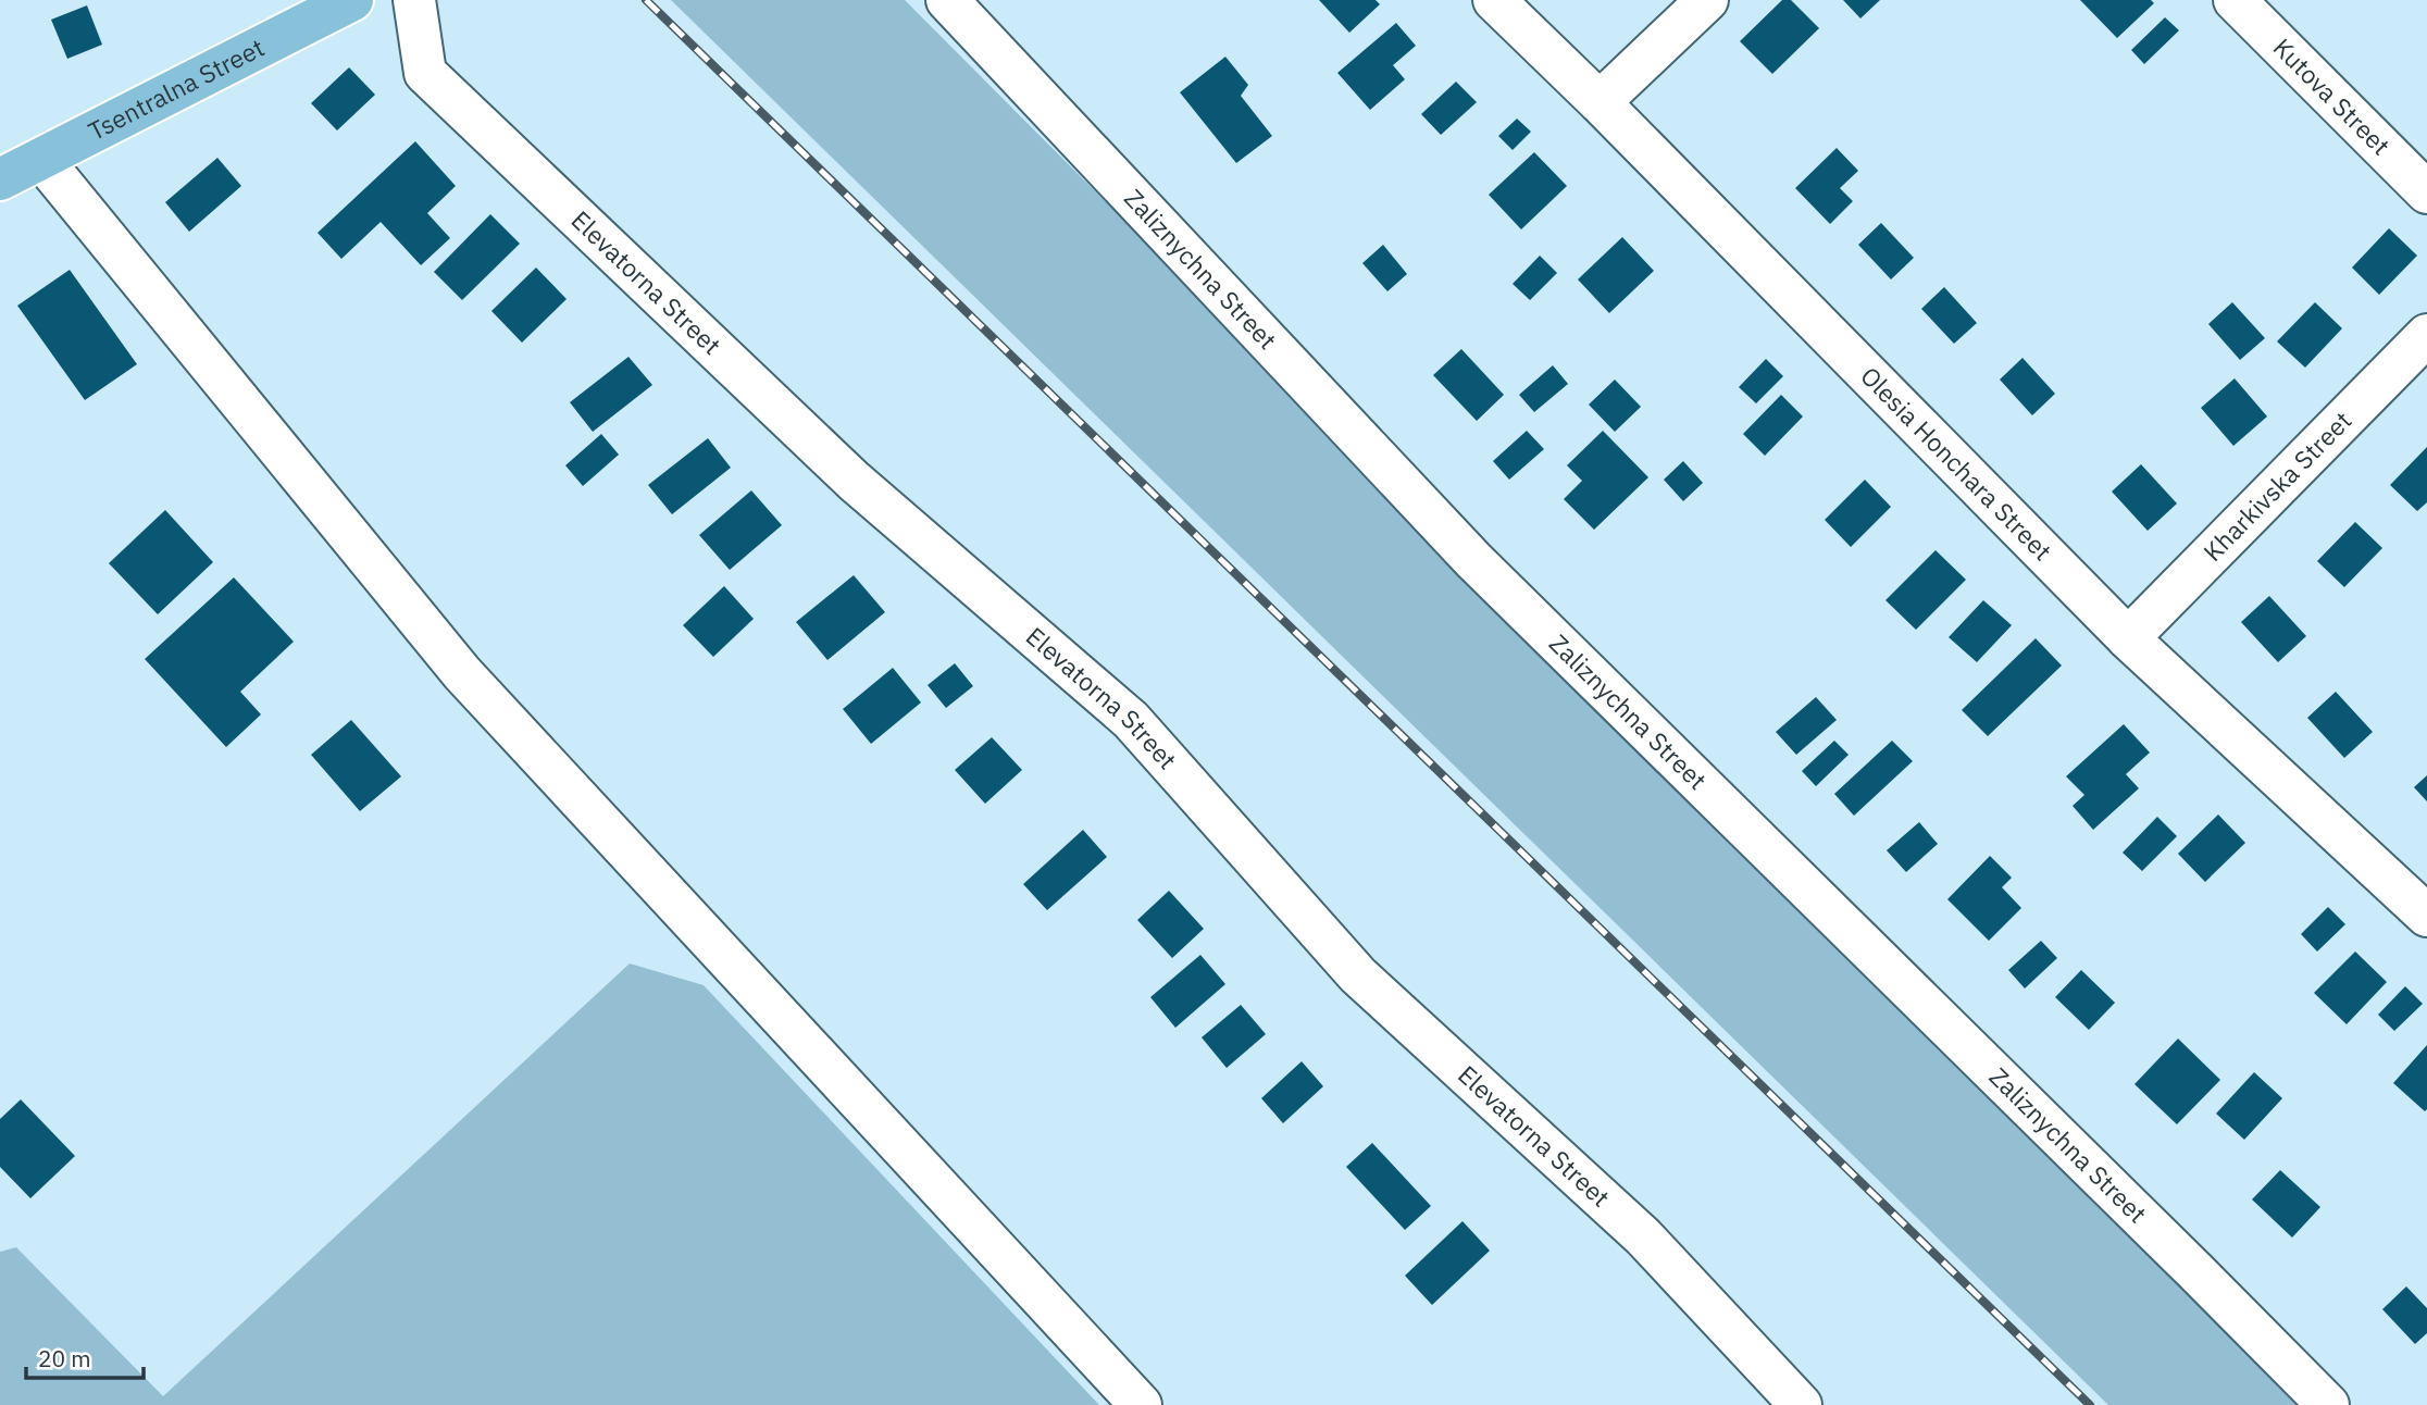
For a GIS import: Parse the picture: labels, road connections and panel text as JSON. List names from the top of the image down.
{
  "streets": {
    "main road": ["Tsentralna Street"],
    "street": [
      "Kutova Street",
      "Zaliznychna Street",
      "Elevatorna Street",
      "Olesia Honchara Street",
      "Kharkivska Street"
    ]
  },
  "crossings": [
    ["Olesia Honchara Street", "Kharkivska Street"]
  ],
  "scale_bar": "20 m"
}
